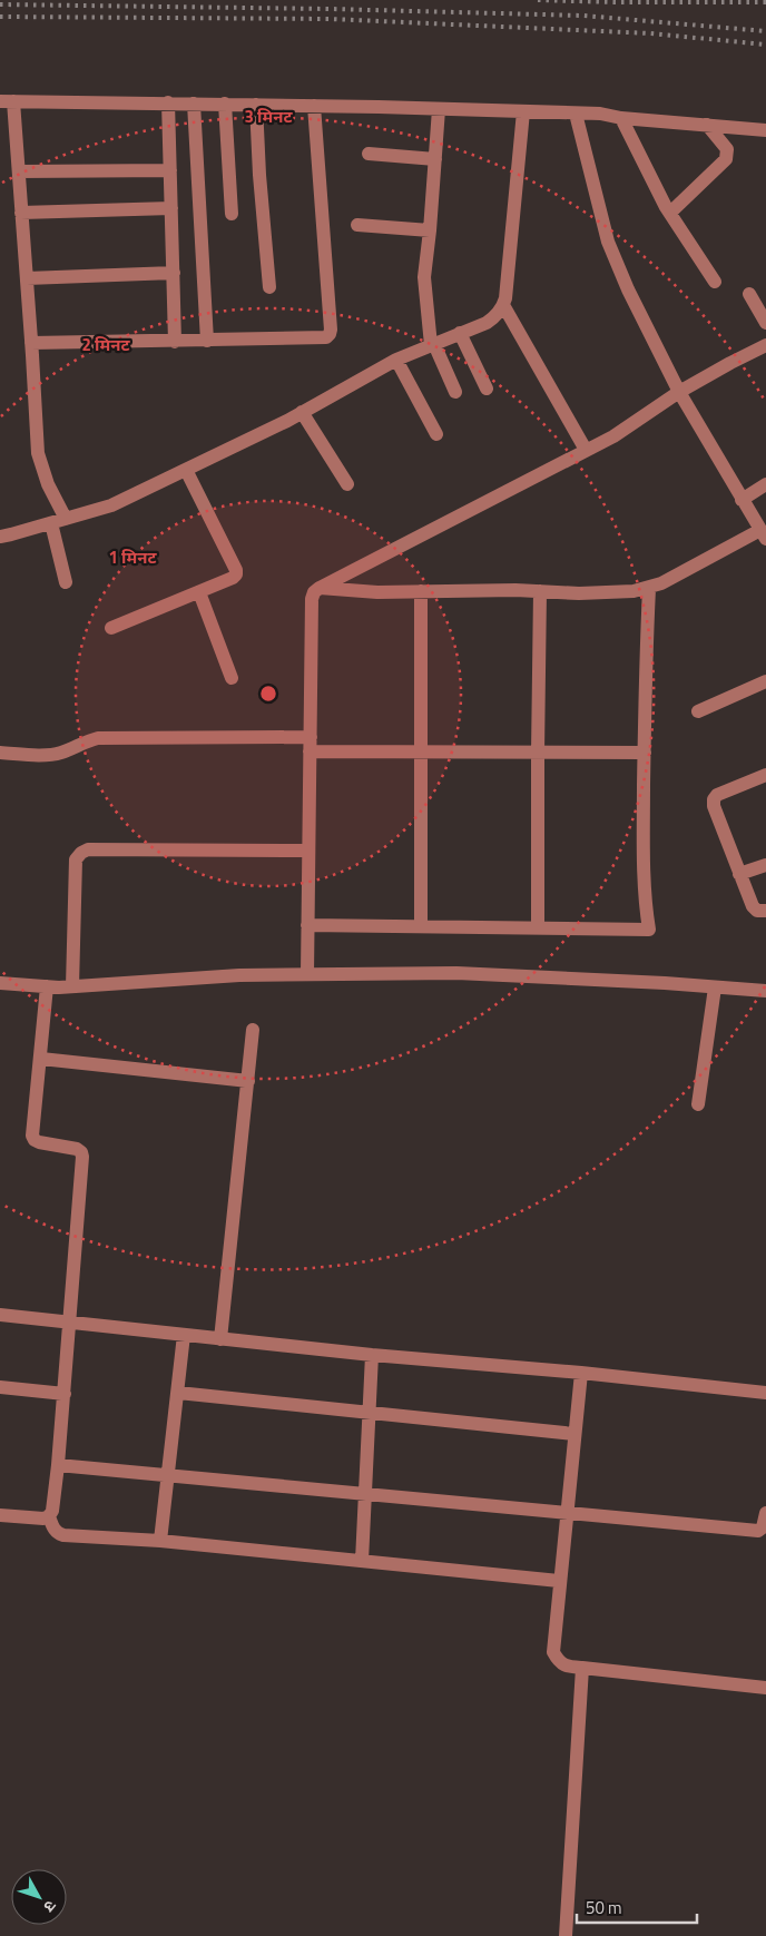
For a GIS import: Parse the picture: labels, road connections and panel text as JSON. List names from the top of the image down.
{
  "scale_bar": "50 m",
  "north": "bottom right",
  "rings": ["3 मिनट", "2 मिनट", "1 मिनट"]
}
